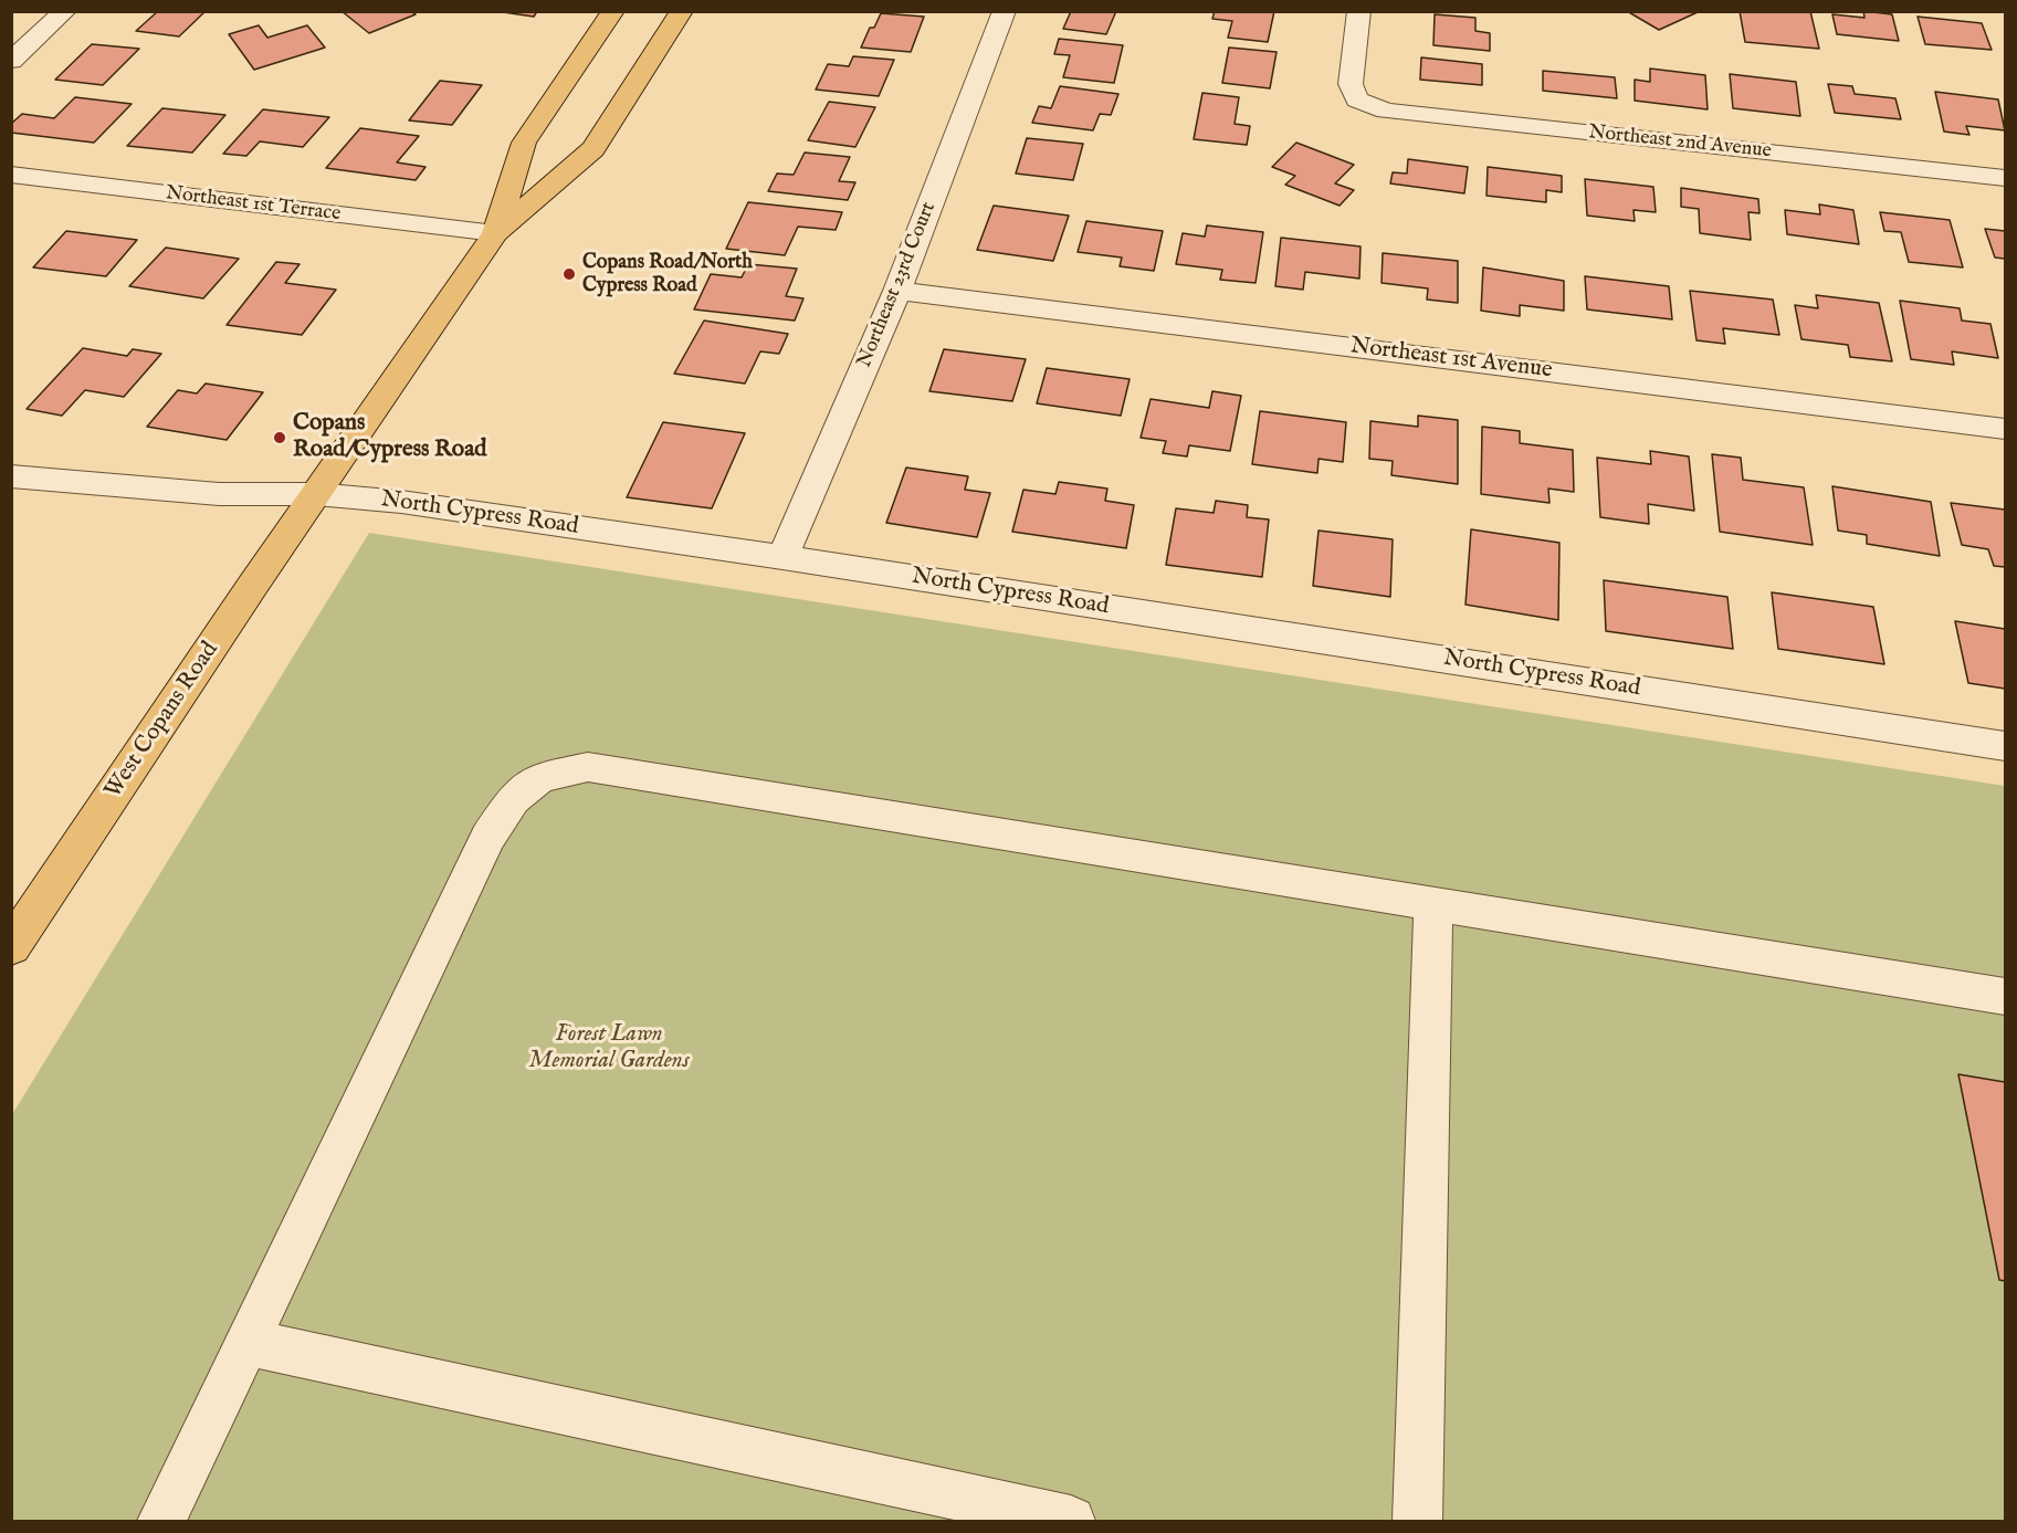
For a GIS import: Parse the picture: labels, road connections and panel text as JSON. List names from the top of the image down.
{
  "streets": {
    "main road": ["West Copans Road"],
    "street": [
      "Northeast 2nd Avenue",
      "Northeast 1st Terrace",
      "Northeast 23rd Court",
      "Northeast 1st Avenue",
      "North Cypress Road"
    ]
  },
  "crossings": [
    ["Northeast 1st Terrace", "West Copans Road"],
    ["Northeast 23rd Court", "Northeast 1st Avenue"],
    ["Northeast 23rd Court", "North Cypress Road"],
    ["North Cypress Road", "West Copans Road"]
  ],
  "parks": ["Forest Lawn Memorial Gardens"],
  "places": ["Copans Road/North Cypress Road", "Copans Road/Cypress Road"]
}
